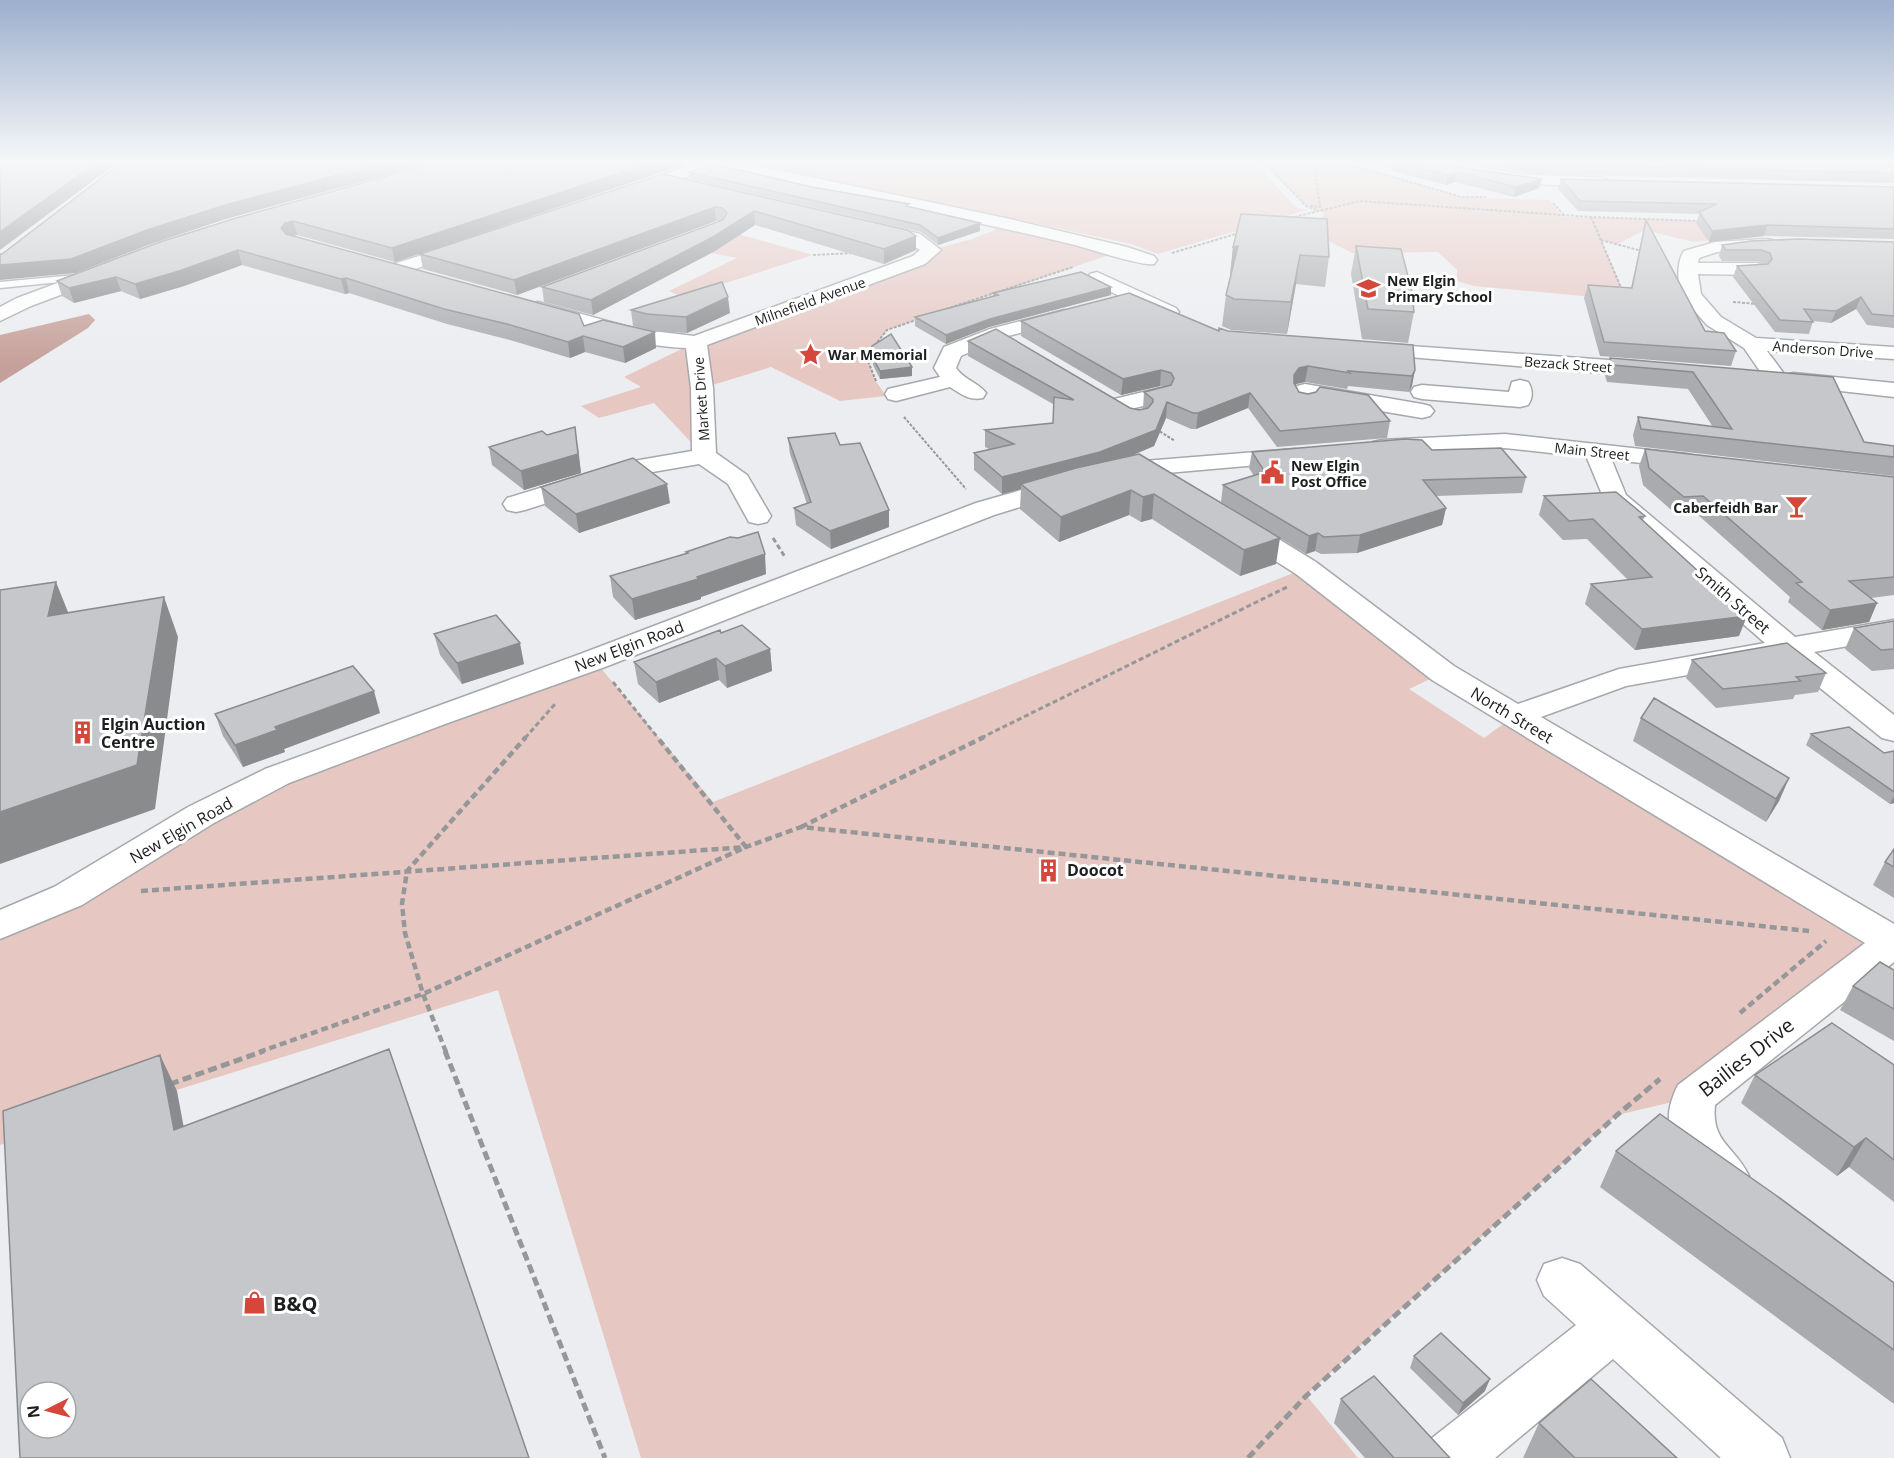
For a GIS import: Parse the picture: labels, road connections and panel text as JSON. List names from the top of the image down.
{
  "streets": {
    "street": [
      "Milnefield Avenue",
      "Anderson Drive",
      "Bezack Street",
      "Market Drive",
      "Main Street",
      "Smith Street",
      "New Elgin Road",
      "North Street",
      "Bailies Drive"
    ]
  },
  "crossings": [
    ["Milnefield Avenue", "Market Drive"],
    ["Main Street", "Smith Street"],
    ["North Street", "Bailies Drive"]
  ],
  "places": {
    "school or university": ["New Elgin Primary School"],
    "place": ["War Memorial"],
    "public building": ["New Elgin Post Office"],
    "bar": ["Caberfeidh Bar"],
    "building": ["Elgin Auction Centre", "Doocot"],
    "shop": ["B&Q"]
  },
  "north": "left"
}
